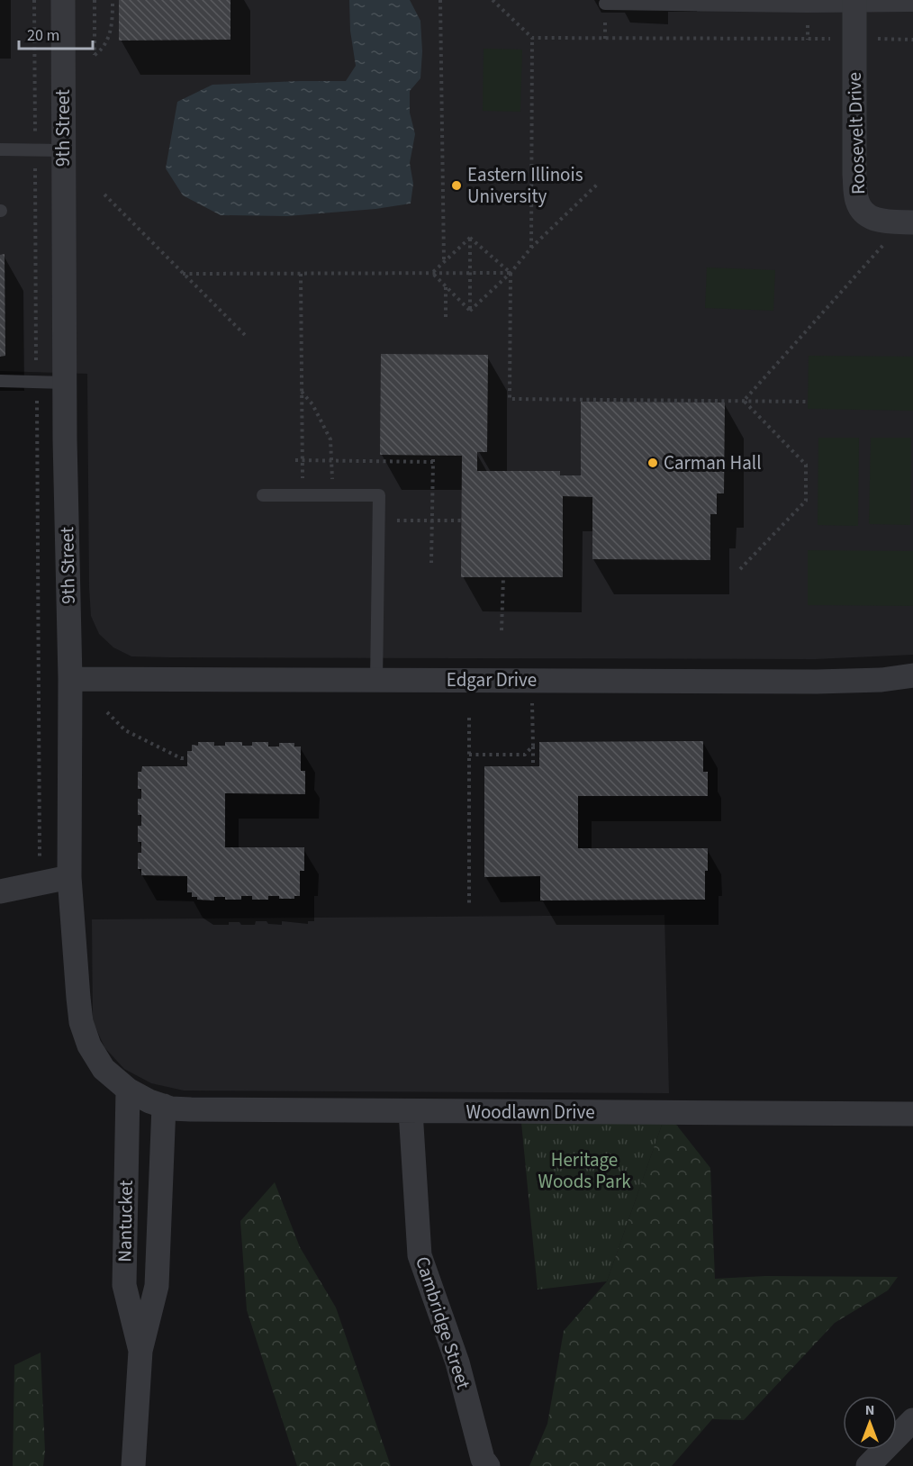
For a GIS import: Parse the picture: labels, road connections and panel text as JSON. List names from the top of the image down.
{
  "streets": {
    "street": [
      "9th Street",
      "Roosevelt Drive",
      "Edgar Drive",
      "Woodlawn Drive",
      "Nantucket",
      "Cambridge Street"
    ]
  },
  "crossings": [
    ["9th Street", "Edgar Drive"],
    ["9th Street", "Woodlawn Drive"],
    ["9th Street", "Nantucket"],
    ["Woodlawn Drive", "Nantucket"],
    ["Woodlawn Drive", "Cambridge Street"]
  ],
  "parks": ["Heritage Woods Park"],
  "places": ["Eastern Illinois University", "Carman Hall"],
  "scale_bar": "20 m",
  "north": "top"
}
